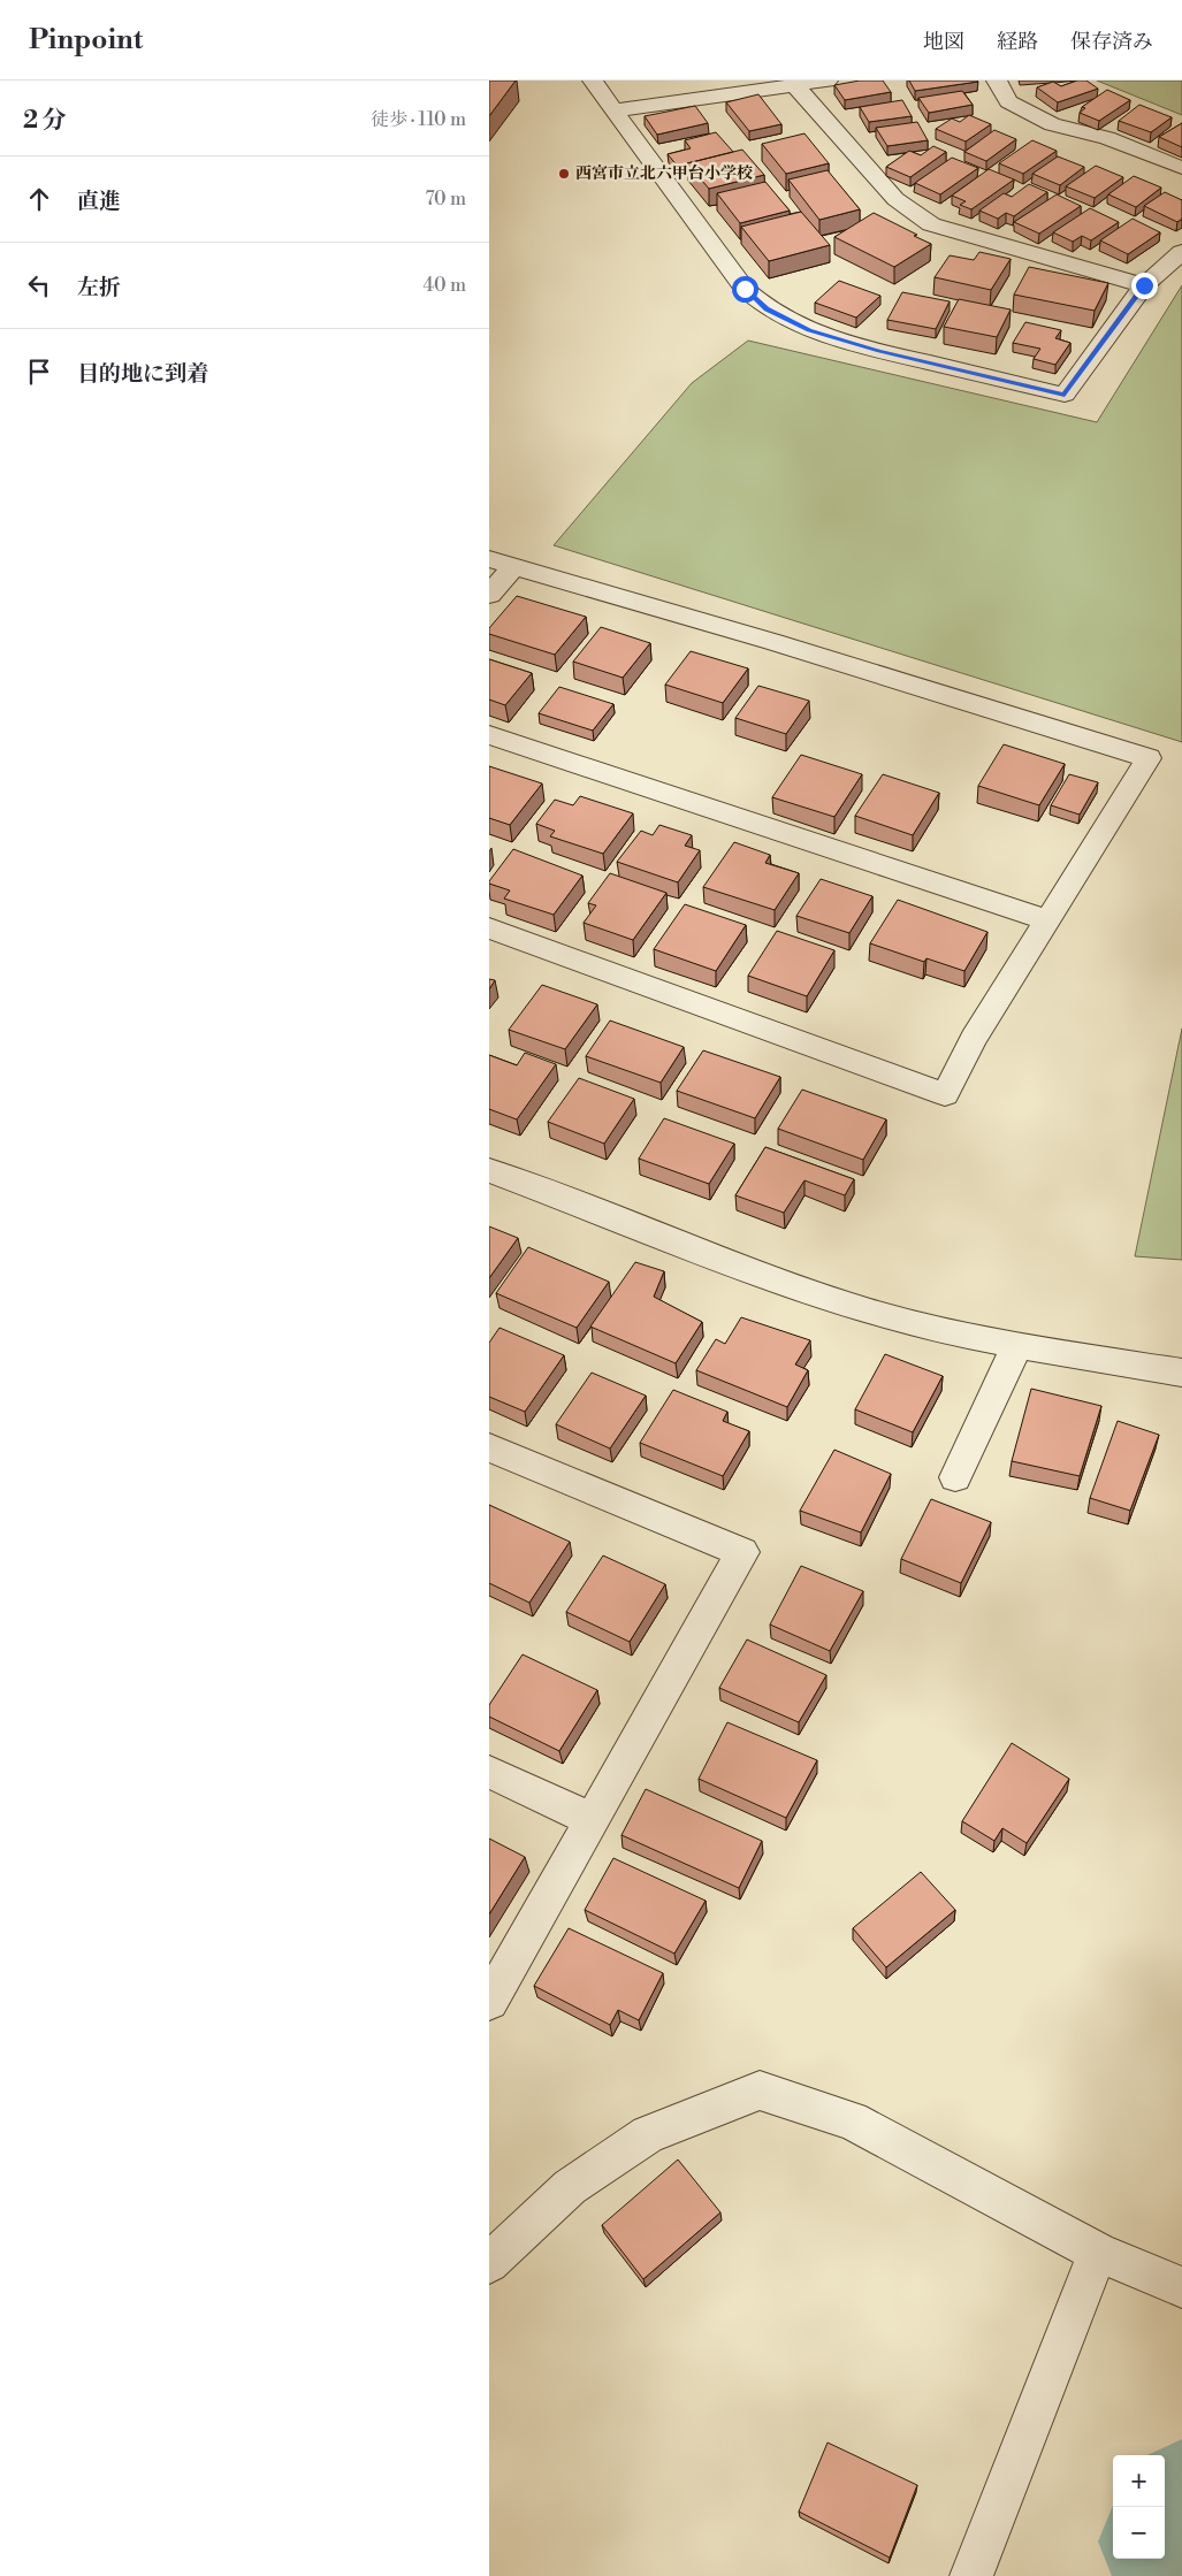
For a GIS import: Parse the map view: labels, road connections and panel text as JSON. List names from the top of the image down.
{
  "places": ["西宮市立北六甲台小学校"],
  "page": {
    "header": "Pinpoint",
    "nav": ["地図", "経路", "保存済み"],
    "heading": ["2 分", "徒歩 · 110 m"],
    "list": [
      ["直進", "70 m"],
      ["左折", "40 m"],
      "目的地に到着"
    ],
    "map_buttons": ["+", "−"]
  }
}
